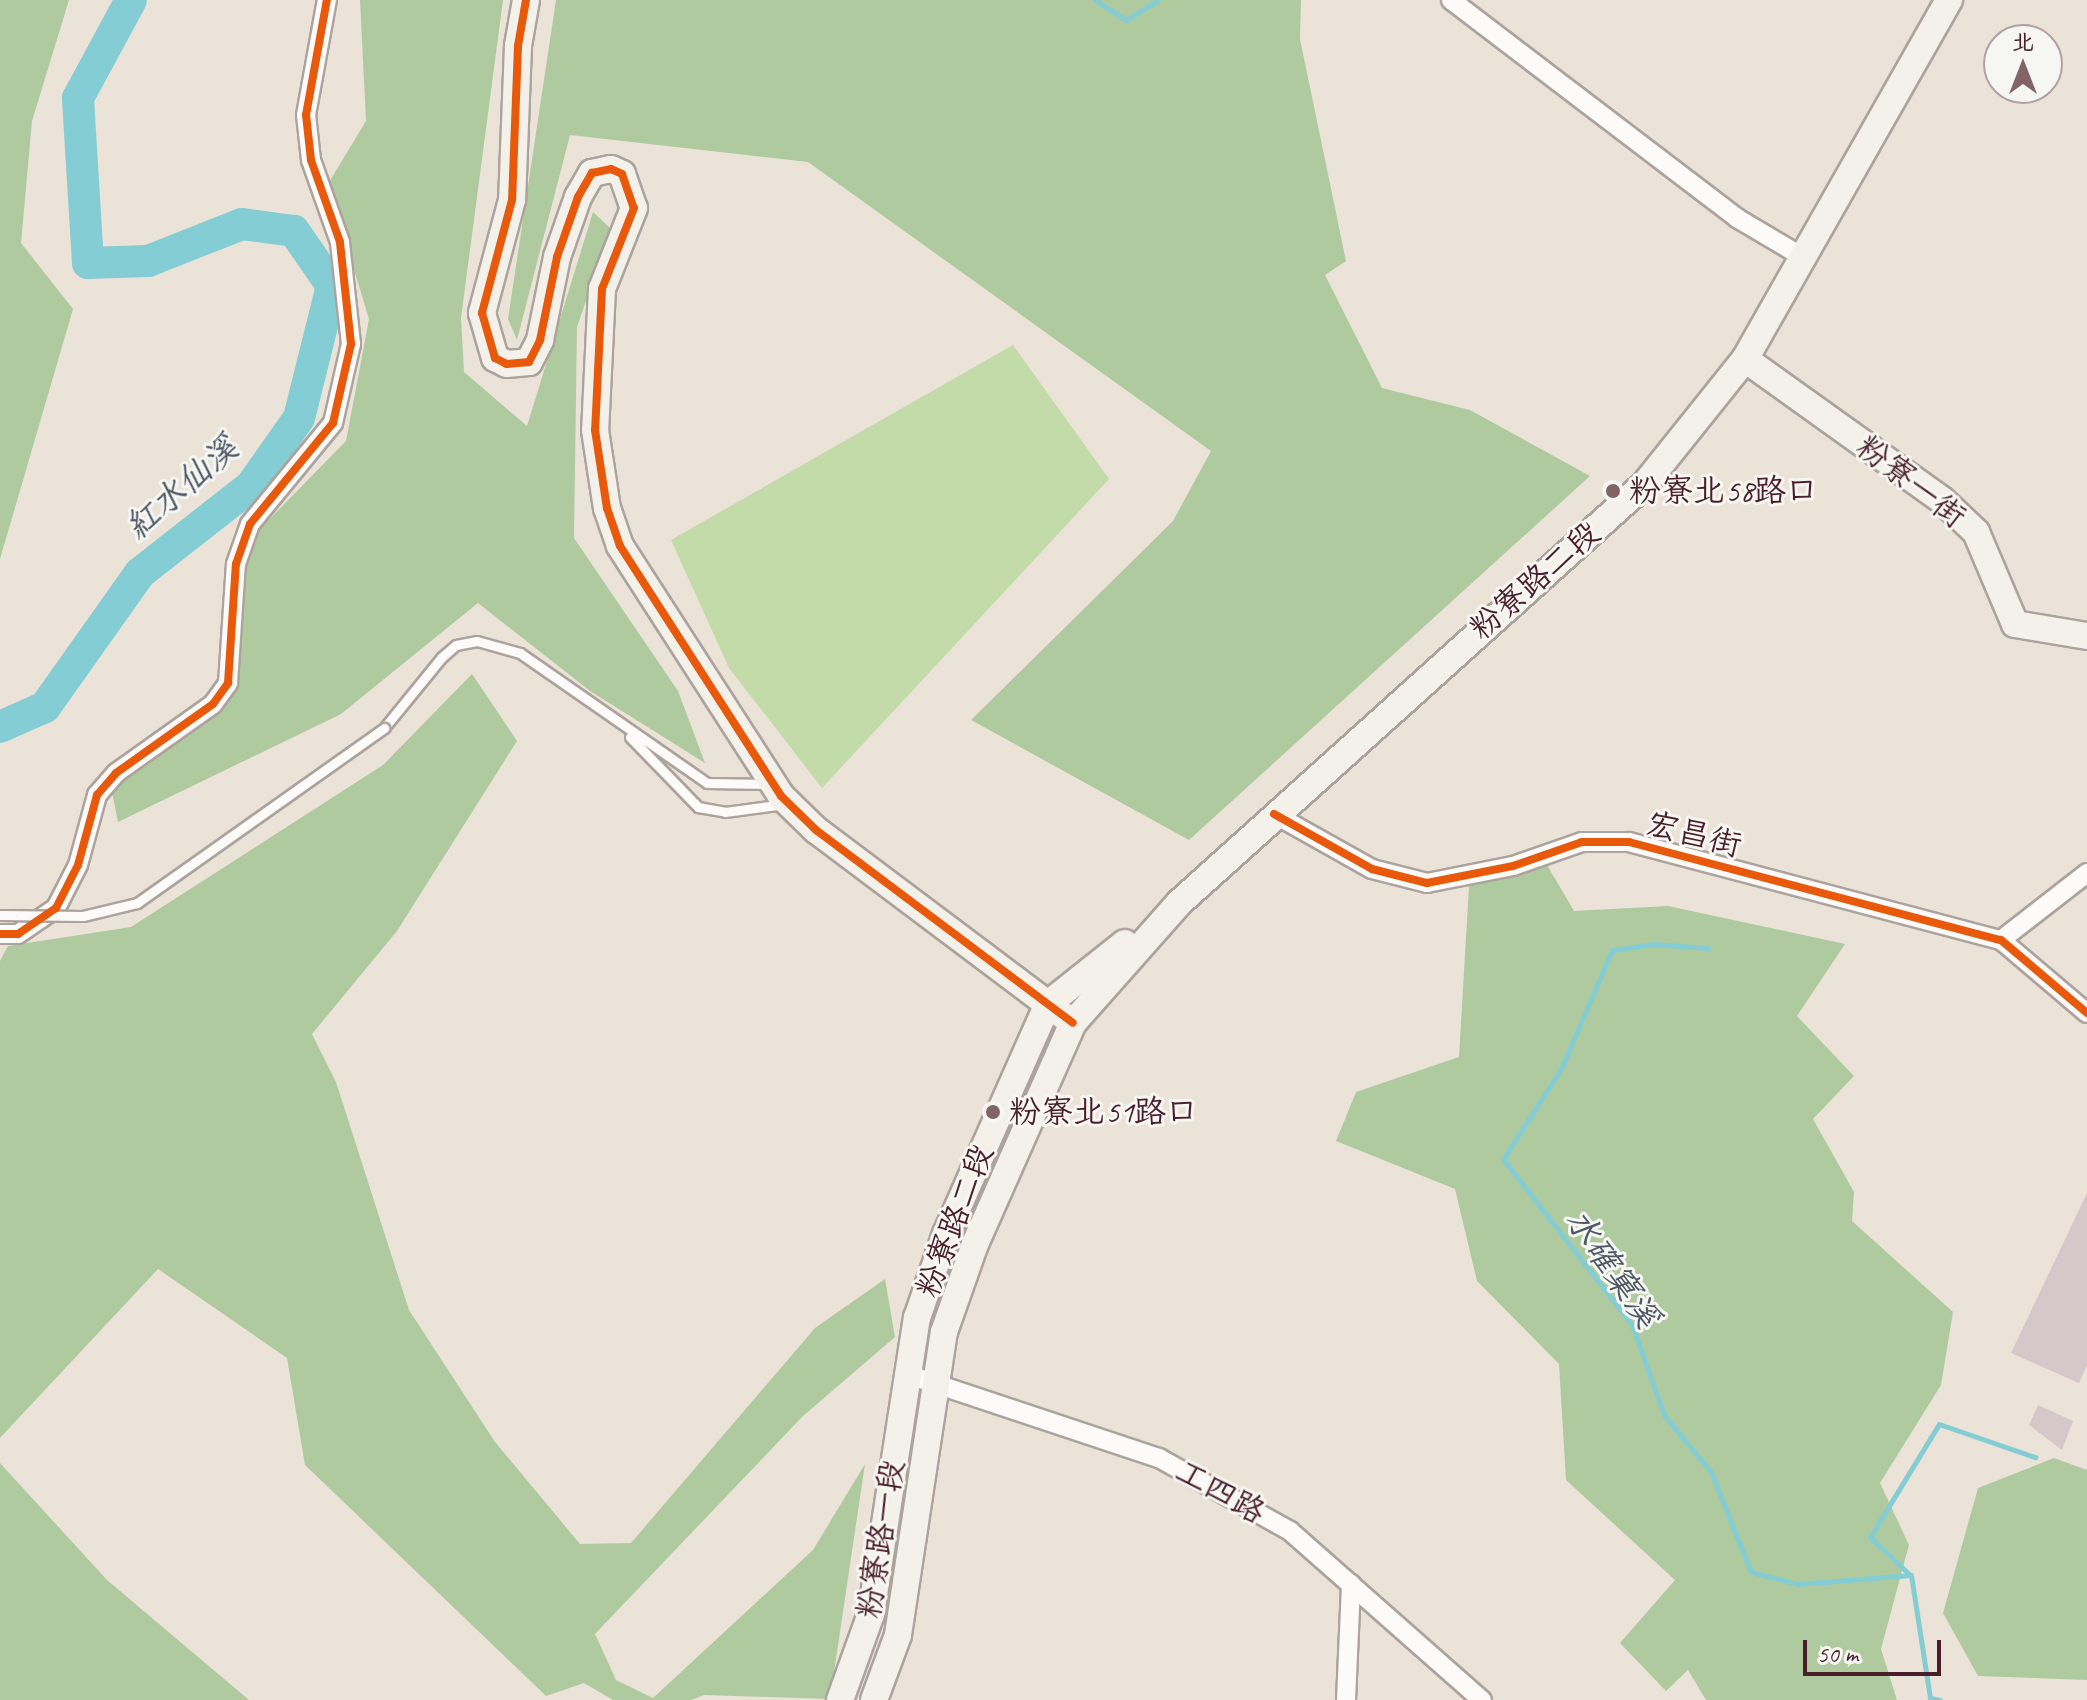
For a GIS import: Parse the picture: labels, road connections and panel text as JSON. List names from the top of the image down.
{
  "streets": {
    "main road": ["粉寮一街", "粉寮路二段", "粉寮路一段"],
    "street": ["宏昌街", "工四路"]
  },
  "crossings": [
    ["粉寮一街", "粉寮路二段"],
    ["粉寮路二段", "宏昌街"],
    ["粉寮路二段", "工四路"],
    ["粉寮路二段", "粉寮路一段"],
    ["工四路", "粉寮路一段"]
  ],
  "water": ["紅水仙溪", "水確窠溪"],
  "places": ["粉寮北58路口", "粉寮北51路口"],
  "scale_bar": "50 m",
  "north": "top"
}
